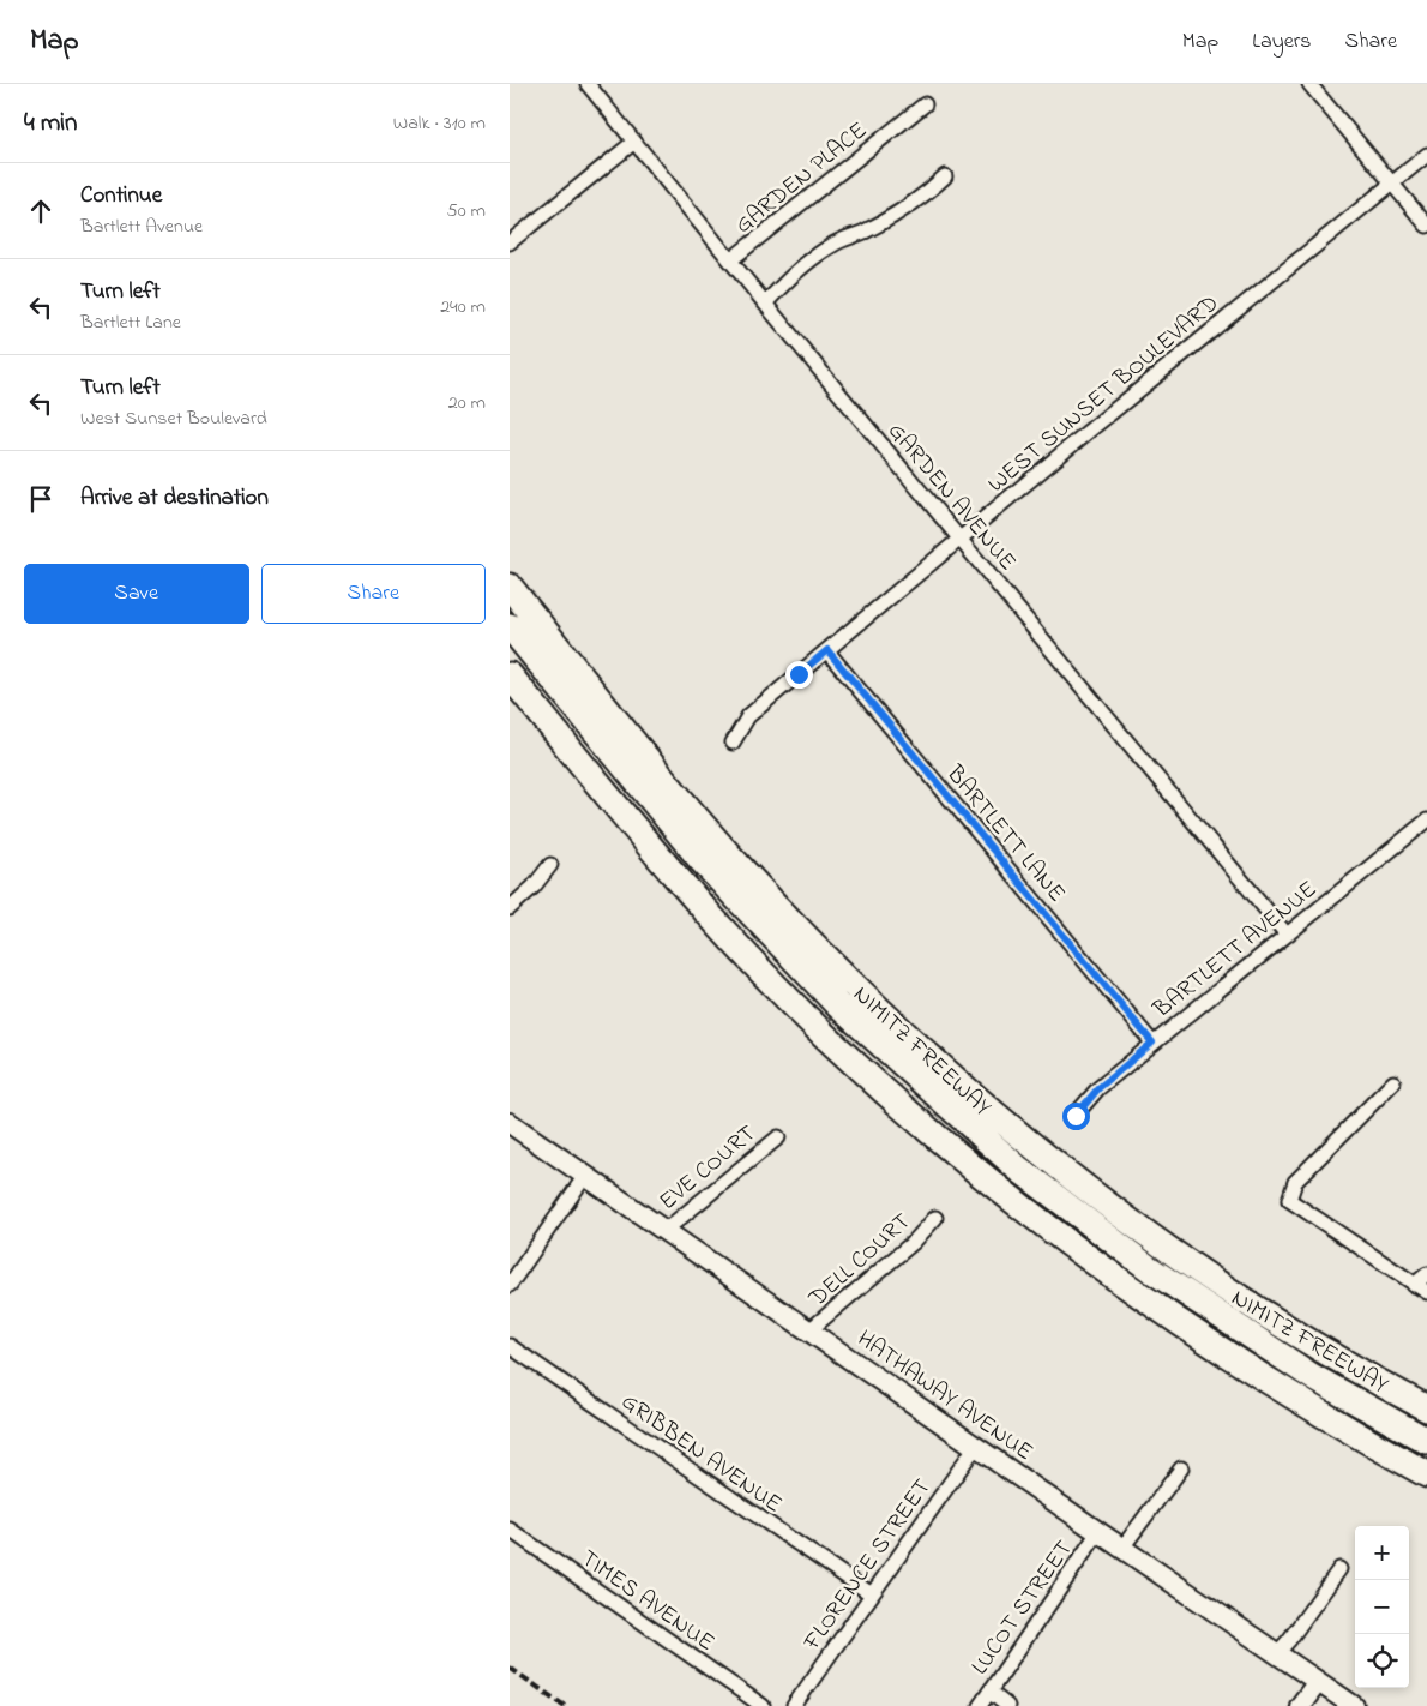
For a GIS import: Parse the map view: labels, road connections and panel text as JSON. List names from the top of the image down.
{
  "streets": {
    "highway": ["NIMITZ FREEWAY"],
    "street": [
      "GARDEN PLACE",
      "WEST SUNSET BOULEVARD",
      "GARDEN AVENUE",
      "BARTLETT LANE",
      "BARTLETT AVENUE",
      "EVE COURT",
      "DELL COURT",
      "HATHAWAY AVENUE",
      "GRIBBEN AVENUE",
      "FLORENCE STREET",
      "TIMES AVENUE",
      "LUCOT STREET"
    ]
  },
  "crossings": [
    ["GARDEN PLACE", "GARDEN AVENUE"],
    ["WEST SUNSET BOULEVARD", "GARDEN AVENUE"],
    ["WEST SUNSET BOULEVARD", "BARTLETT LANE"],
    ["GARDEN AVENUE", "BARTLETT AVENUE"],
    ["BARTLETT LANE", "BARTLETT AVENUE"],
    ["EVE COURT", "HATHAWAY AVENUE"],
    ["DELL COURT", "HATHAWAY AVENUE"],
    ["HATHAWAY AVENUE", "FLORENCE STREET"],
    ["HATHAWAY AVENUE", "LUCOT STREET"],
    ["GRIBBEN AVENUE", "FLORENCE STREET"]
  ],
  "page": {
    "header": "Map",
    "nav": ["Map", "Layers", "Share"],
    "heading": ["4 min", "Walk · 310 m"],
    "list": [
      ["Continue", "Bartlett Avenue", "50 m"],
      ["Turn left", "Bartlett Lane", "240 m"],
      ["Turn left", "West Sunset Boulevard", "20 m"],
      "Arrive at destination"
    ],
    "buttons": ["Save", "Share"],
    "map_buttons": ["+", "−"]
  }
}
